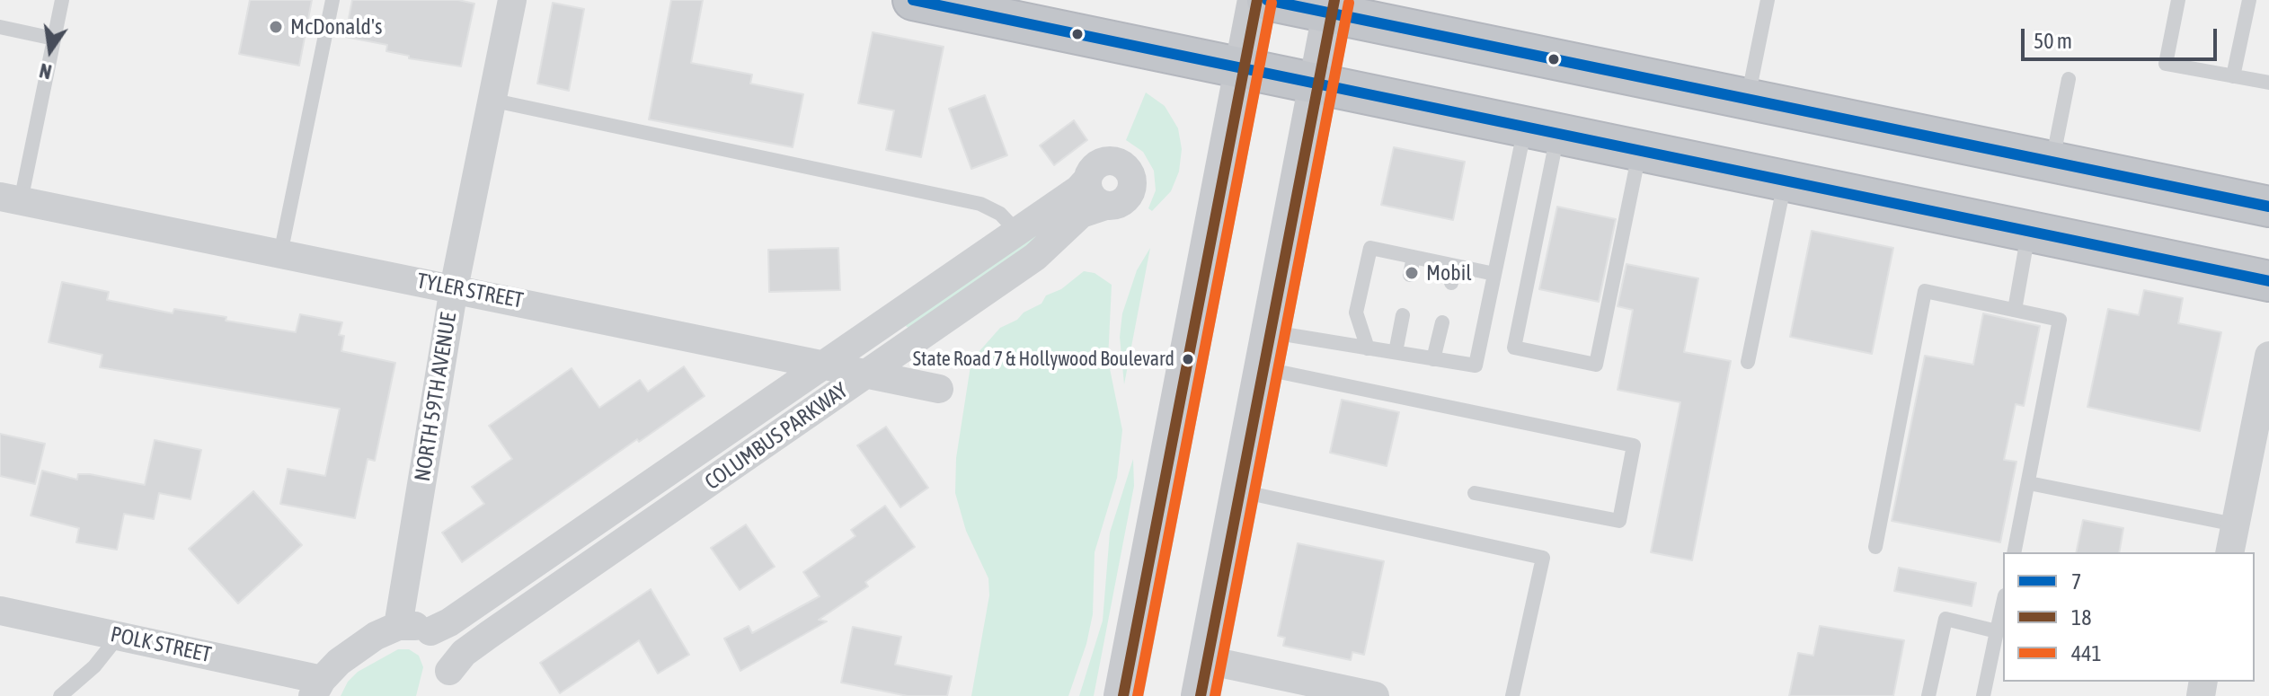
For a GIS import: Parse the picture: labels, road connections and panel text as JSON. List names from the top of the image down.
{
  "streets": {
    "street": [
      "TYLER STREET",
      "NORTH 59TH AVENUE",
      "COLUMBUS PARKWAY",
      "POLK STREET"
    ]
  },
  "crossings": [
    ["TYLER STREET", "NORTH 59TH AVENUE"],
    ["TYLER STREET", "COLUMBUS PARKWAY"]
  ],
  "places": ["McDonald's", "Mobil", "State Road 7 & Hollywood Boulevard"],
  "lines": ["transit line 7", "transit line 18", "transit line 441"],
  "legend": ["7", "18", "441"],
  "scale_bar": "50 m",
  "north": "bottom"
}
